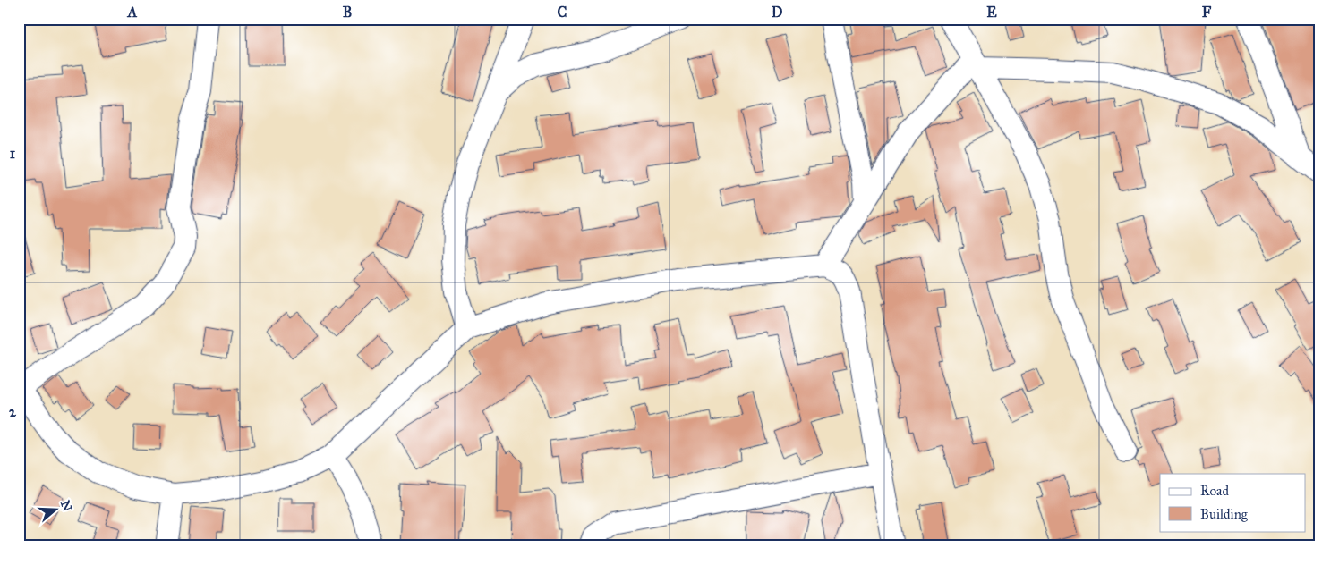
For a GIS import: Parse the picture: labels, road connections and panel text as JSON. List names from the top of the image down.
{
  "legend": ["Road", "Building"],
  "north": "right",
  "grid": {
    "columns": [
      "A",
      "B",
      "C",
      "D",
      "E",
      "F"
    ],
    "rows": ["1", "2"]
  }
}
